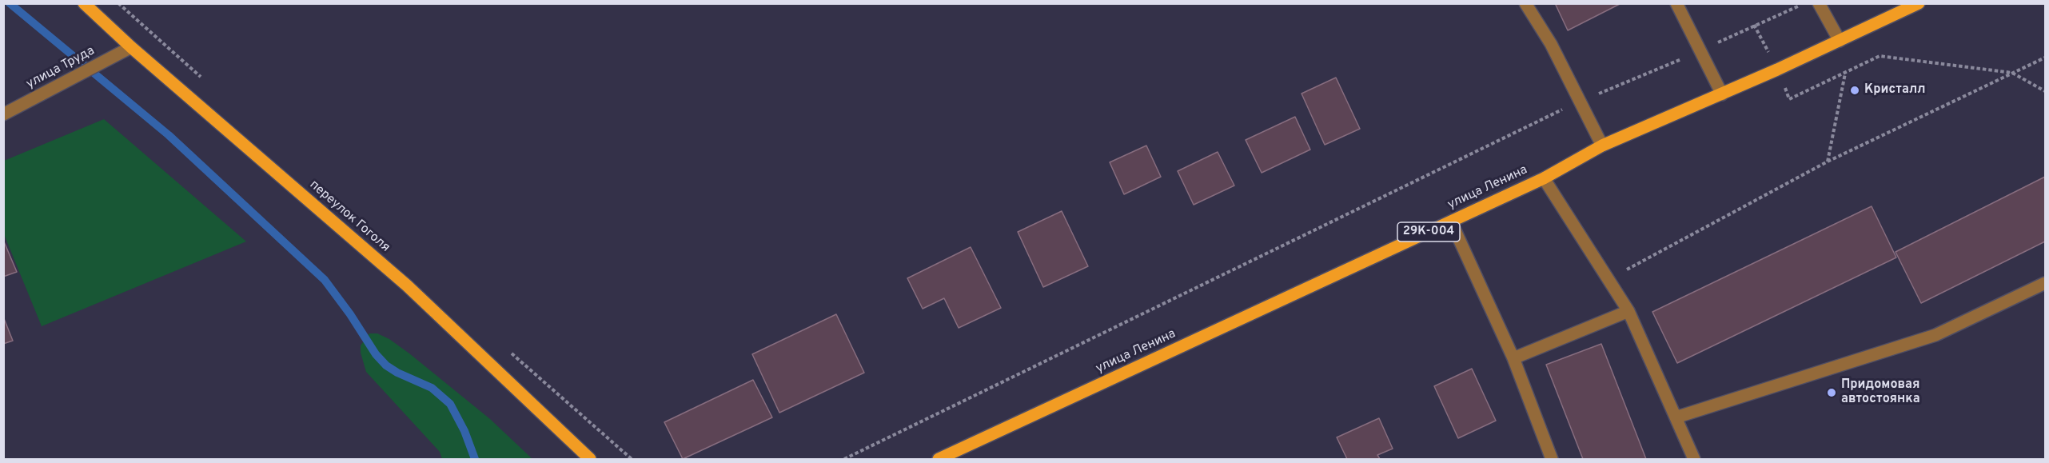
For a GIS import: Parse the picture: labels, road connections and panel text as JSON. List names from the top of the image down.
{
  "streets": {
    "main road": ["улица Ленина", "переулок Гоголя", "29К-004"],
    "street": ["улица Труда"]
  },
  "crossings": [
    ["улица Труда", "переулок Гоголя"]
  ],
  "places": ["Кристалл", "Придомовая автостоянка"]
}
